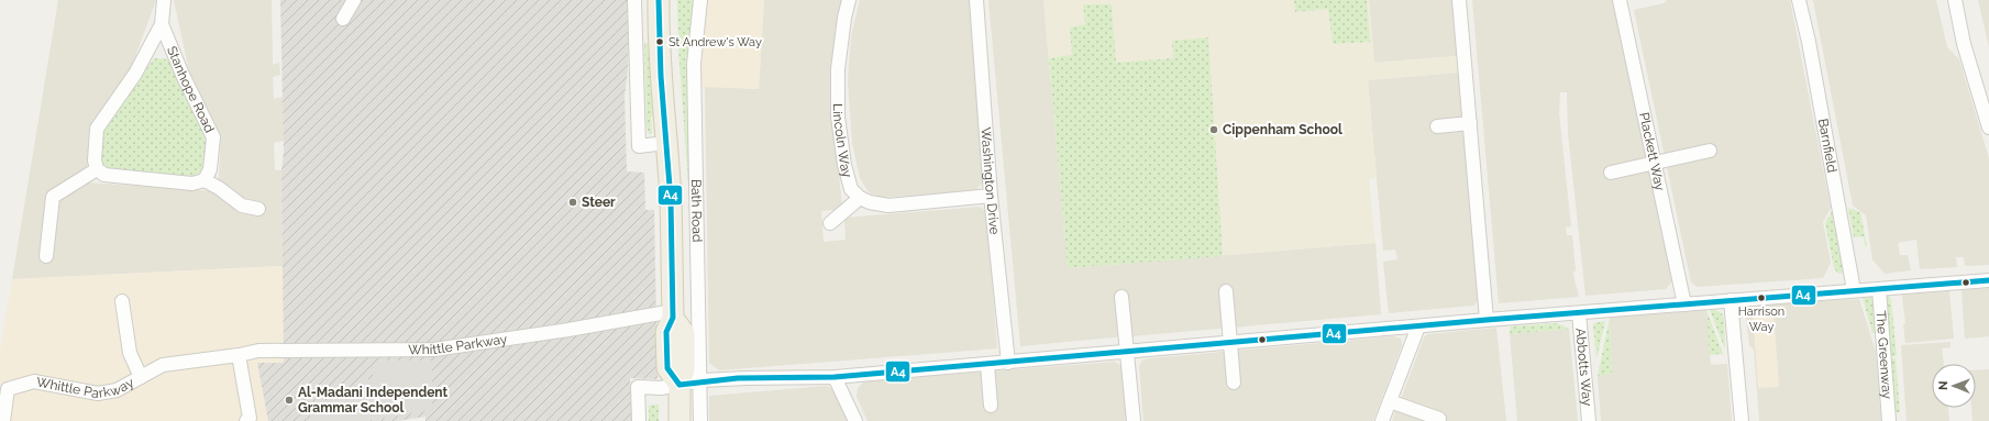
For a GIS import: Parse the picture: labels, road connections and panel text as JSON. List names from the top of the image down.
{
  "streets": {
    "main road": ["Bath Road"],
    "street": [
      "Stanhope Road",
      "Lincoln Way",
      "Barnfield",
      "Plackett Way",
      "Washington Drive",
      "Whittle Parkway",
      "The Greenway",
      "Abbotts Way"
    ]
  },
  "crossings": [
    ["Bath Road", "Whittle Parkway"]
  ],
  "places": [
    "St Andrew's Way",
    "Cippenham School",
    "Steer",
    "Harrison Way",
    "Al-Madani Independent Grammar School"
  ],
  "lines": ["transit line A4"],
  "north": "left"
}
